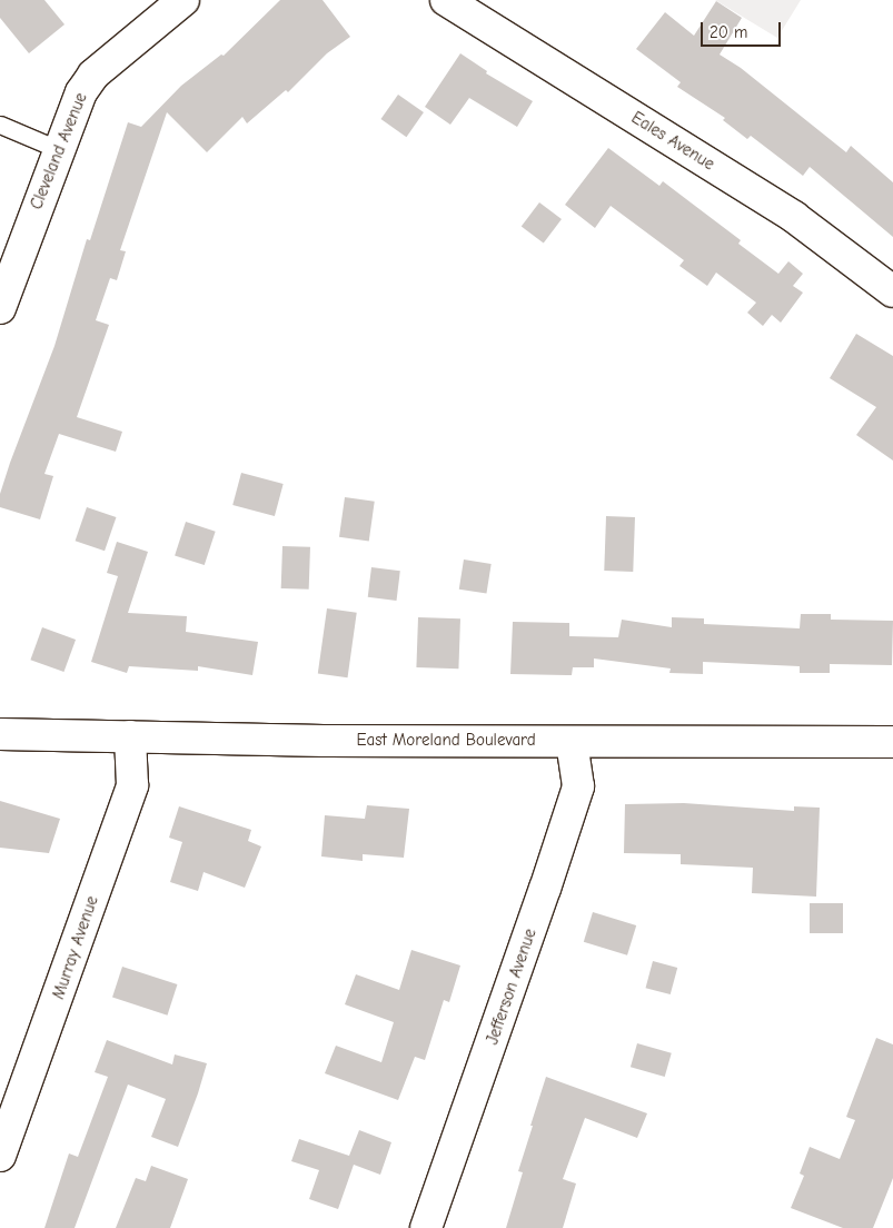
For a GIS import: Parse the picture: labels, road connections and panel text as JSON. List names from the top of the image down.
{
  "streets": {
    "street": [
      "Eales Avenue",
      "Cleveland Avenue",
      "East Moreland Boulevard",
      "Murray Avenue",
      "Jefferson Avenue"
    ]
  },
  "crossings": [
    ["East Moreland Boulevard", "Murray Avenue"],
    ["East Moreland Boulevard", "Jefferson Avenue"]
  ],
  "scale_bar": "20 m"
}
